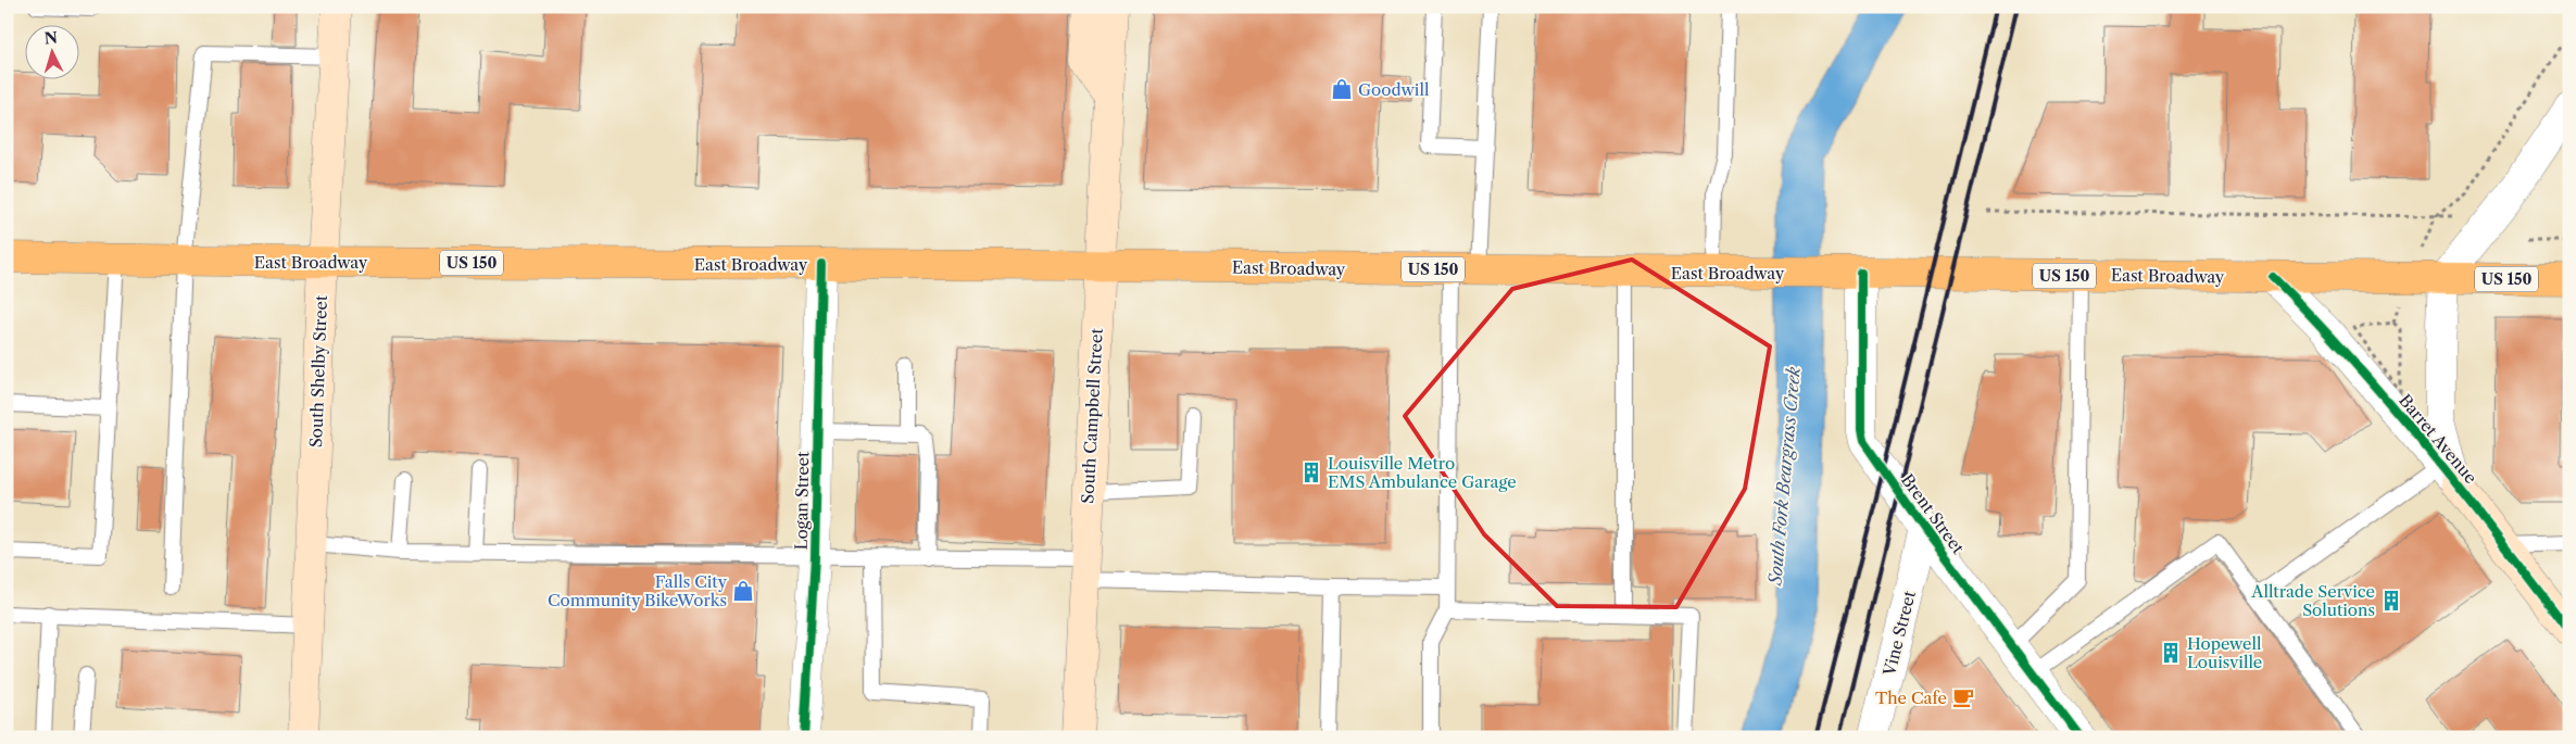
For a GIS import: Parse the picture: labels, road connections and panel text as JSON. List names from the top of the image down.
{
  "streets": {
    "main road": [
      "East Broadway",
      "US 150",
      "South Shelby Street",
      "South Campbell Street",
      "Barret Avenue"
    ],
    "street": ["Logan Street", "Brent Street", "Vine Street"]
  },
  "crossings": [
    ["East Broadway", "South Shelby Street"],
    ["East Broadway", "South Campbell Street"],
    ["East Broadway", "Barret Avenue"],
    ["East Broadway", "Logan Street"],
    ["East Broadway", "Brent Street"],
    ["Brent Street", "Vine Street"]
  ],
  "water": ["South Fork Beargrass Creek"],
  "places": {
    "shop": ["Goodwill", "Falls City Community BikeWorks"],
    "building": ["Louisville Metro EMS Ambulance Garage", "Alltrade Service Solutions", "Hopewell Louisville"],
    "cafe": ["The Cafe"]
  },
  "north": "top"
}
